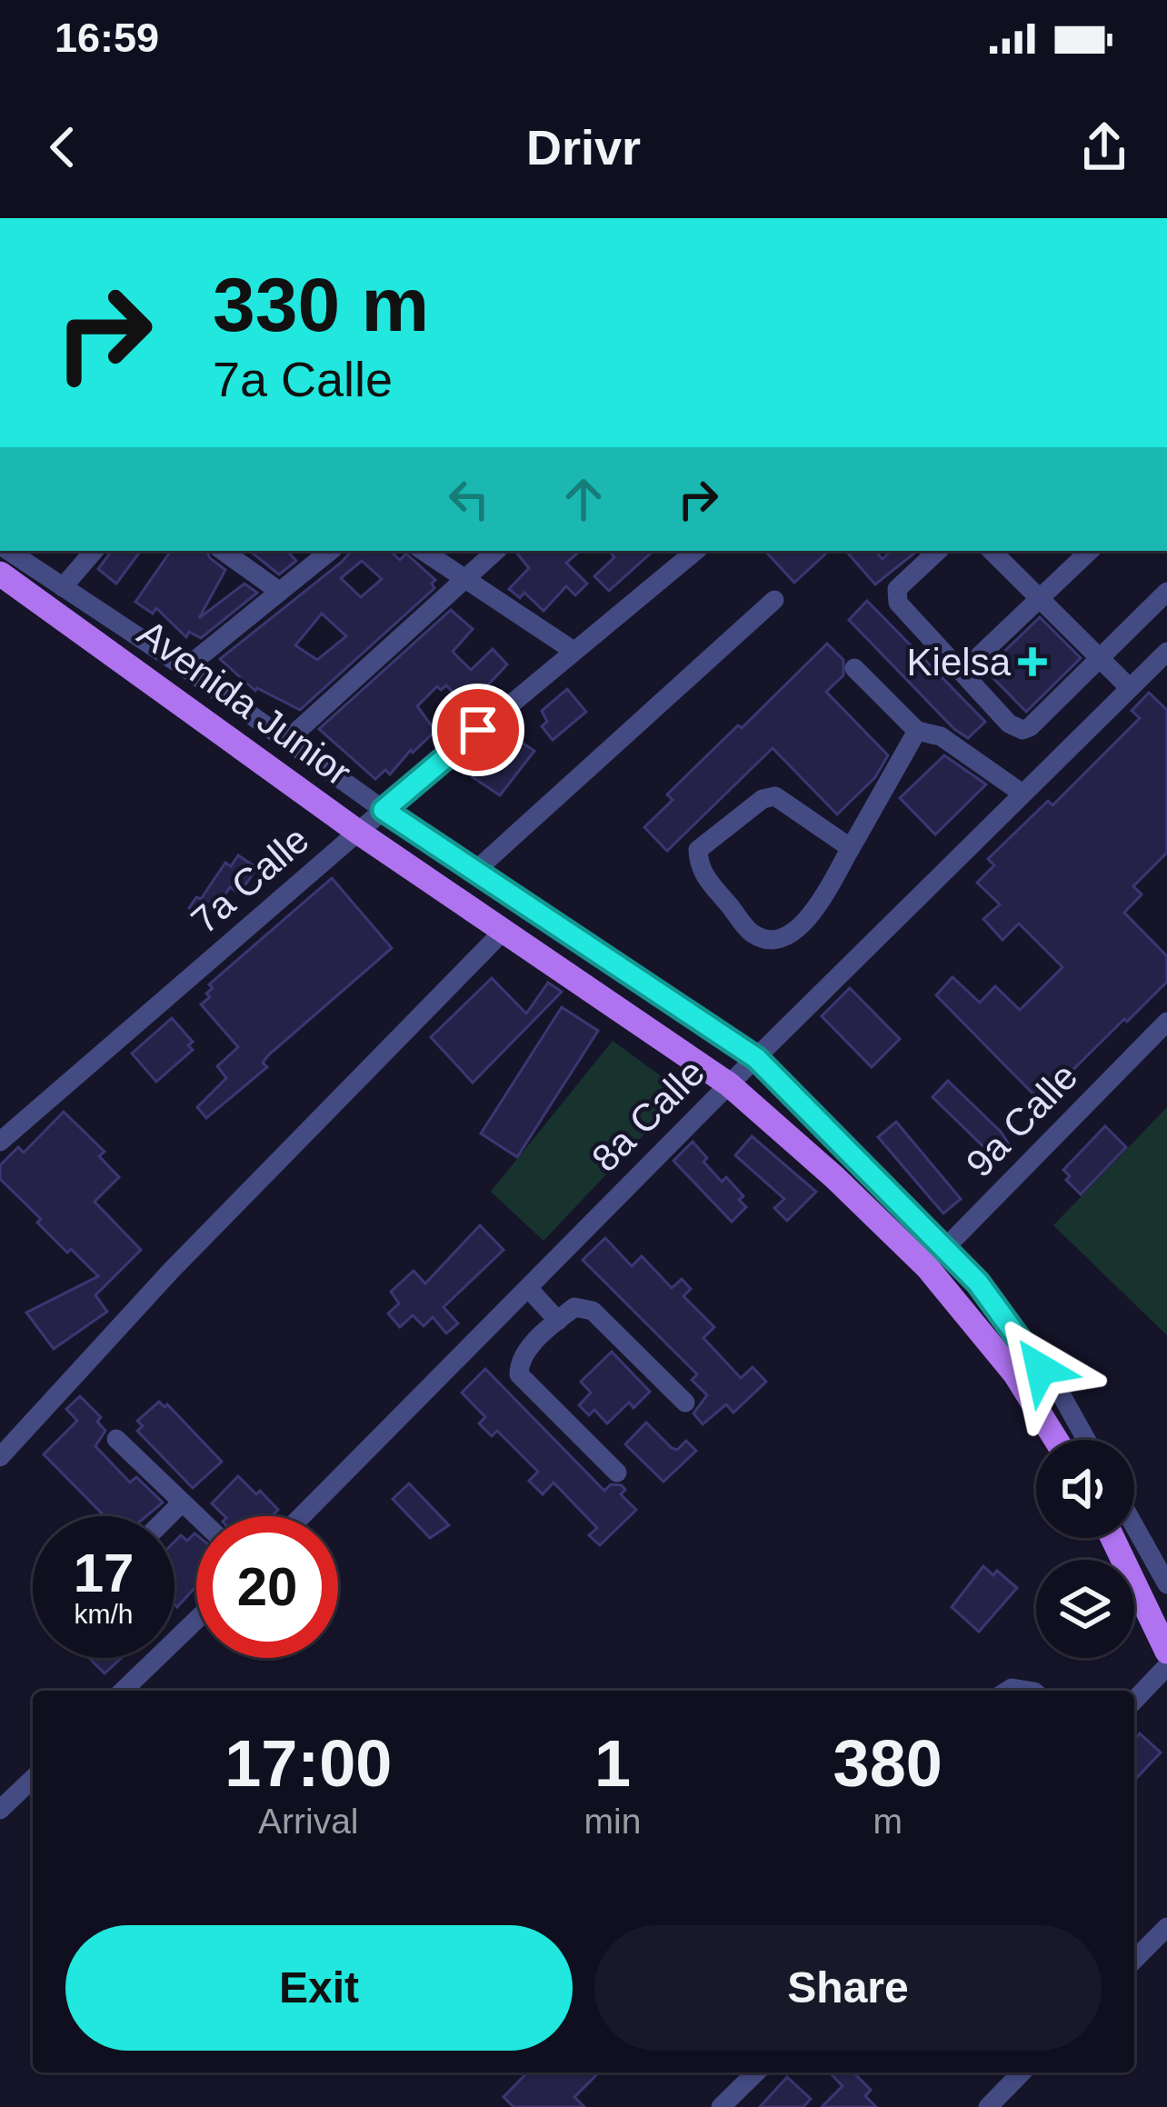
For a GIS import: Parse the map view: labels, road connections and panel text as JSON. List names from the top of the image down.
{
  "streets": {
    "main road": ["Avenida Junior"],
    "street": ["7a Calle", "8a Calle", "9a Calle"]
  },
  "crossings": [
    ["Avenida Junior", "7a Calle"],
    ["Avenida Junior", "8a Calle"],
    ["Avenida Junior", "9a Calle"]
  ],
  "places": {
    "health": ["Kielsa"]
  },
  "page": {
    "status": "16:59",
    "header": "Drivr",
    "turn": ["330 m", "7a Calle"],
    "speed": "17 km/h",
    "limit": "20",
    "eta": [
      "17:00",
      "Arrival",
      "1",
      "min",
      "380",
      "m"
    ],
    "buttons": ["Exit", "Share"]
  }
}
